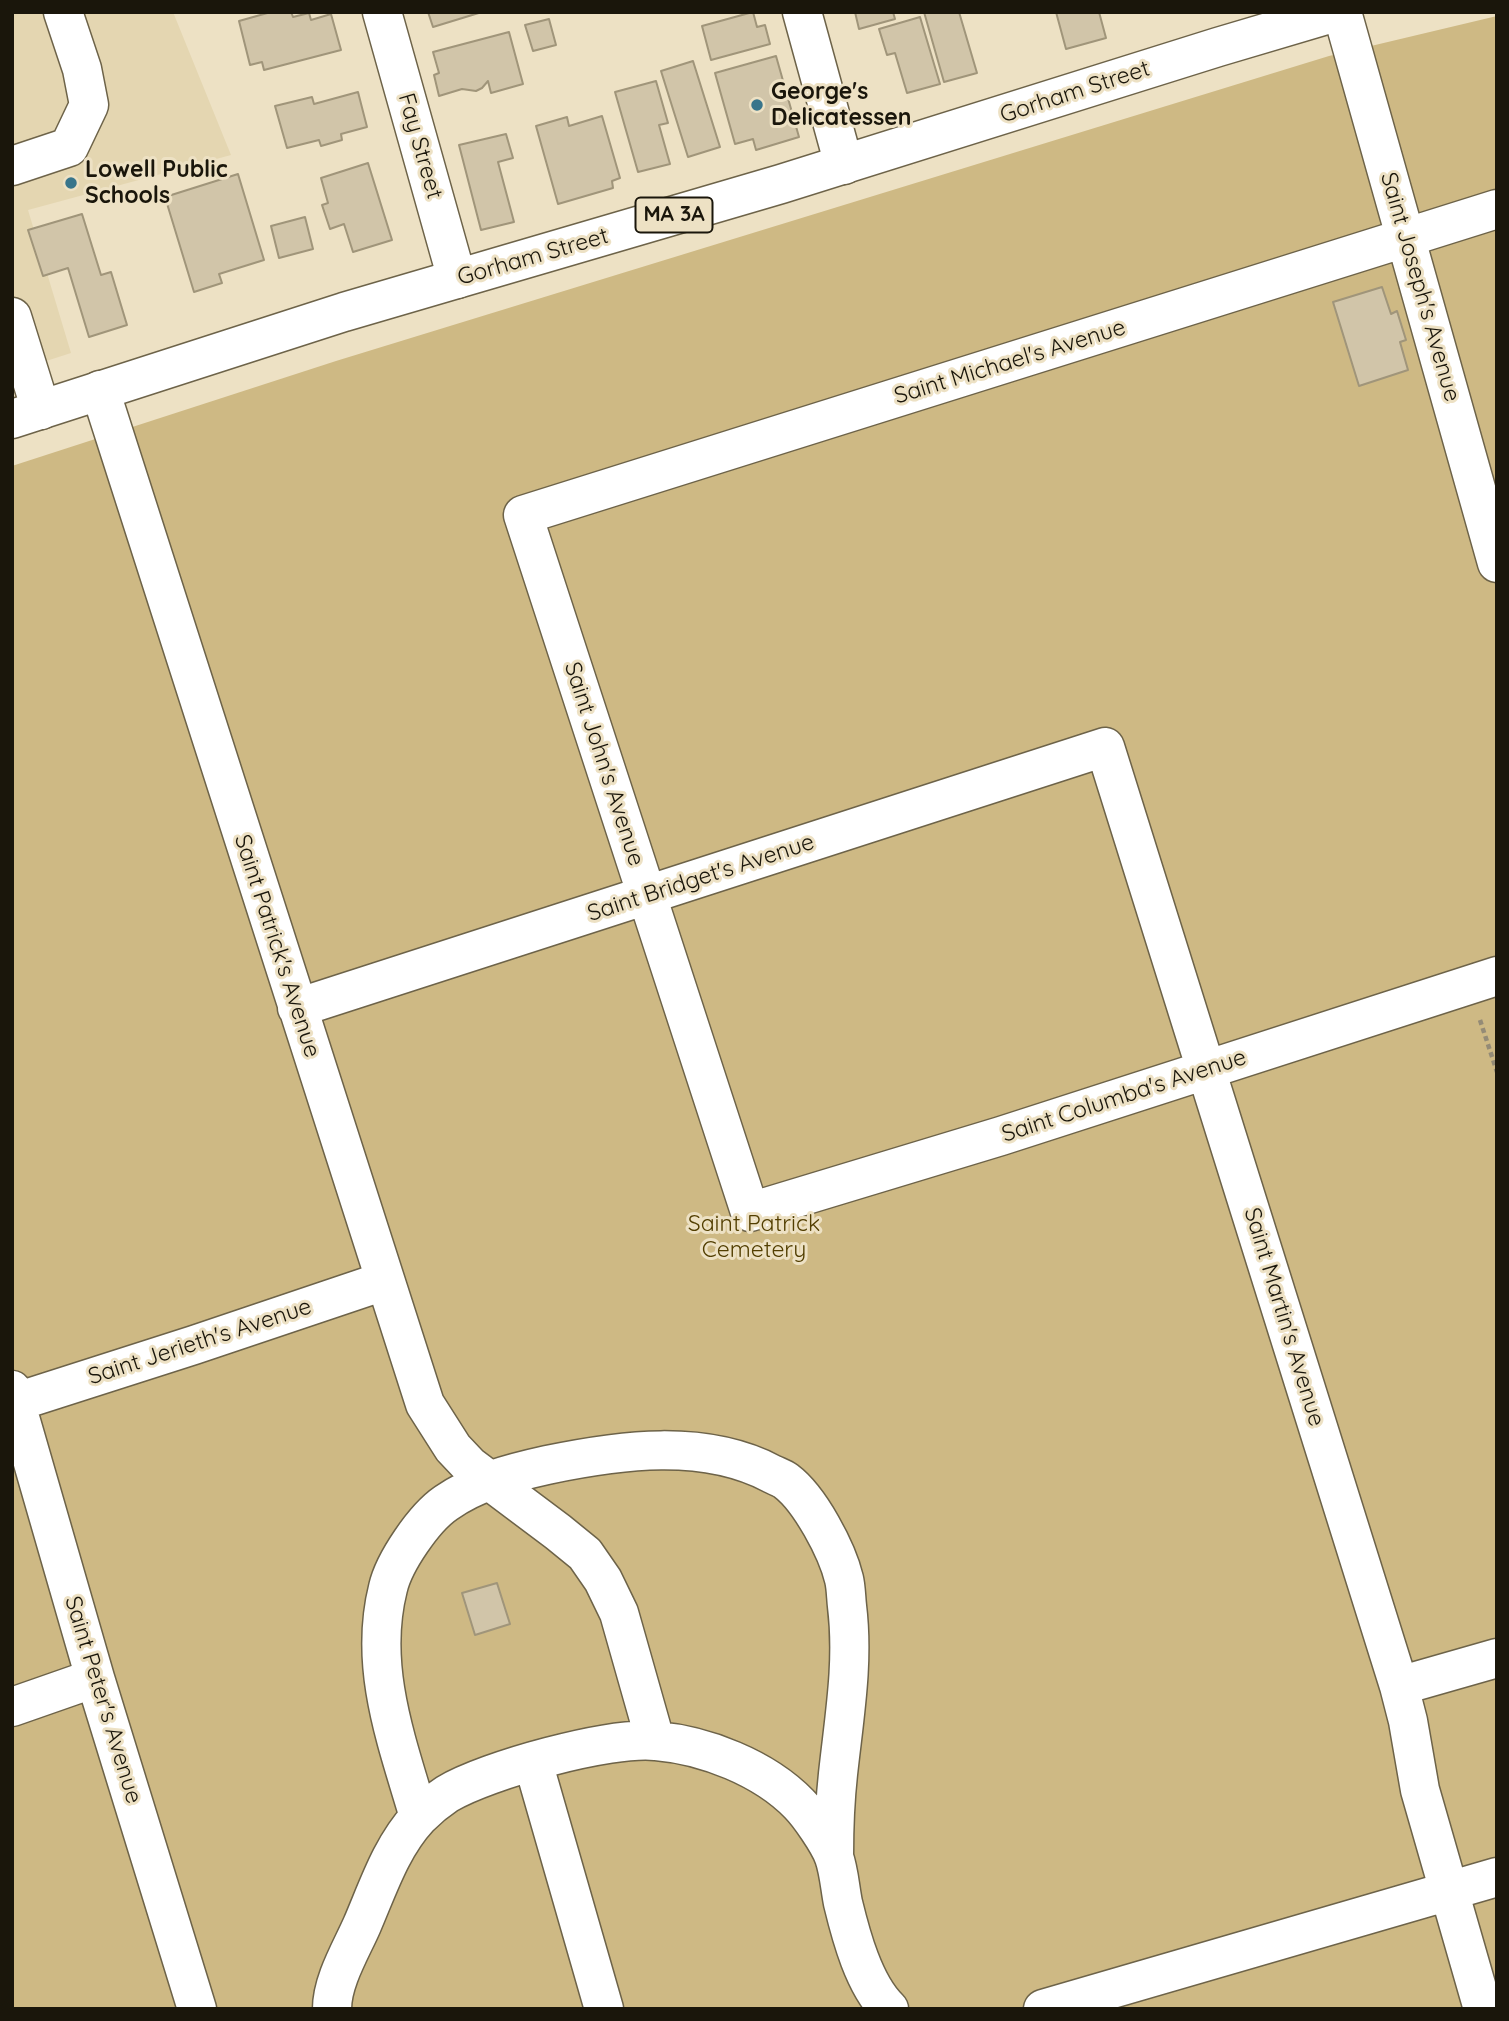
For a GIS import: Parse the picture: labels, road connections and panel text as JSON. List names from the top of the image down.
{
  "streets": {
    "main road": [
      "Gorham Street",
      "Fay Street",
      "MA 3A",
      "Saint Joseph's Avenue",
      "Saint Michael's Avenue",
      "Saint John's Avenue",
      "Saint Bridget's Avenue",
      "Saint Patrick's Avenue",
      "Saint Columba's Avenue",
      "Saint Martin's Avenue",
      "Saint Jerieth's Avenue",
      "Saint Peter's Avenue"
    ]
  },
  "crossings": [
    ["Gorham Street", "Fay Street"],
    ["Gorham Street", "Saint Patrick's Avenue"],
    ["Saint Joseph's Avenue", "Saint Michael's Avenue"],
    ["Saint Michael's Avenue", "Saint John's Avenue"],
    ["Saint John's Avenue", "Saint Bridget's Avenue"],
    ["Saint John's Avenue", "Saint Columba's Avenue"],
    ["Saint Bridget's Avenue", "Saint Patrick's Avenue"],
    ["Saint Bridget's Avenue", "Saint Martin's Avenue"],
    ["Saint Patrick's Avenue", "Saint Jerieth's Avenue"],
    ["Saint Columba's Avenue", "Saint Martin's Avenue"],
    ["Saint Jerieth's Avenue", "Saint Peter's Avenue"]
  ],
  "parks": ["Saint Patrick Cemetery"],
  "places": ["George's Delicatessen", "Lowell Public Schools"]
}
